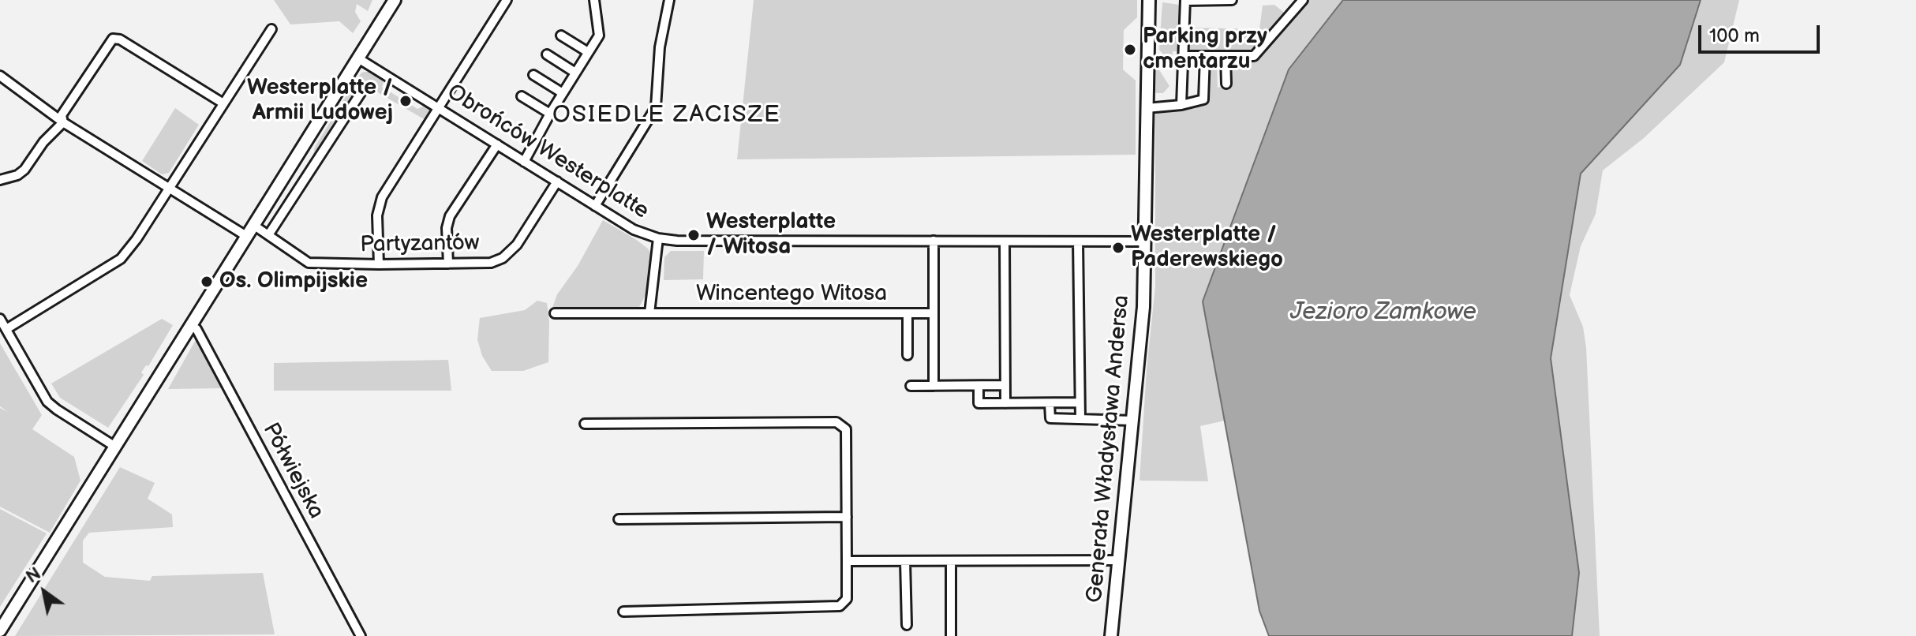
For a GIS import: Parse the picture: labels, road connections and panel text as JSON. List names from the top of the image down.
{
  "streets": {
    "main road": ["Generała Władysława Andersa"],
    "street": [
      "Obrońców Westerplatte",
      "Partyzantów",
      "Wincentego Witosa",
      "Półwiejska"
    ]
  },
  "crossings": [
    ["Obrońców Westerplatte", "Partyzantów"],
    ["Obrońców Westerplatte", "Generała Władysława Andersa"]
  ],
  "districts": ["OSIEDLE ZACISZE"],
  "water": ["Jezioro Zamkowe"],
  "places": [
    "Parking przy cmentarzu",
    "Westerplatte / Armii Ludowej",
    "Westerplatte / Witosa",
    "Westerplatte / Paderewskiego",
    "Os. Olimpijskie"
  ],
  "scale_bar": "100 m",
  "north": "top left"
}
